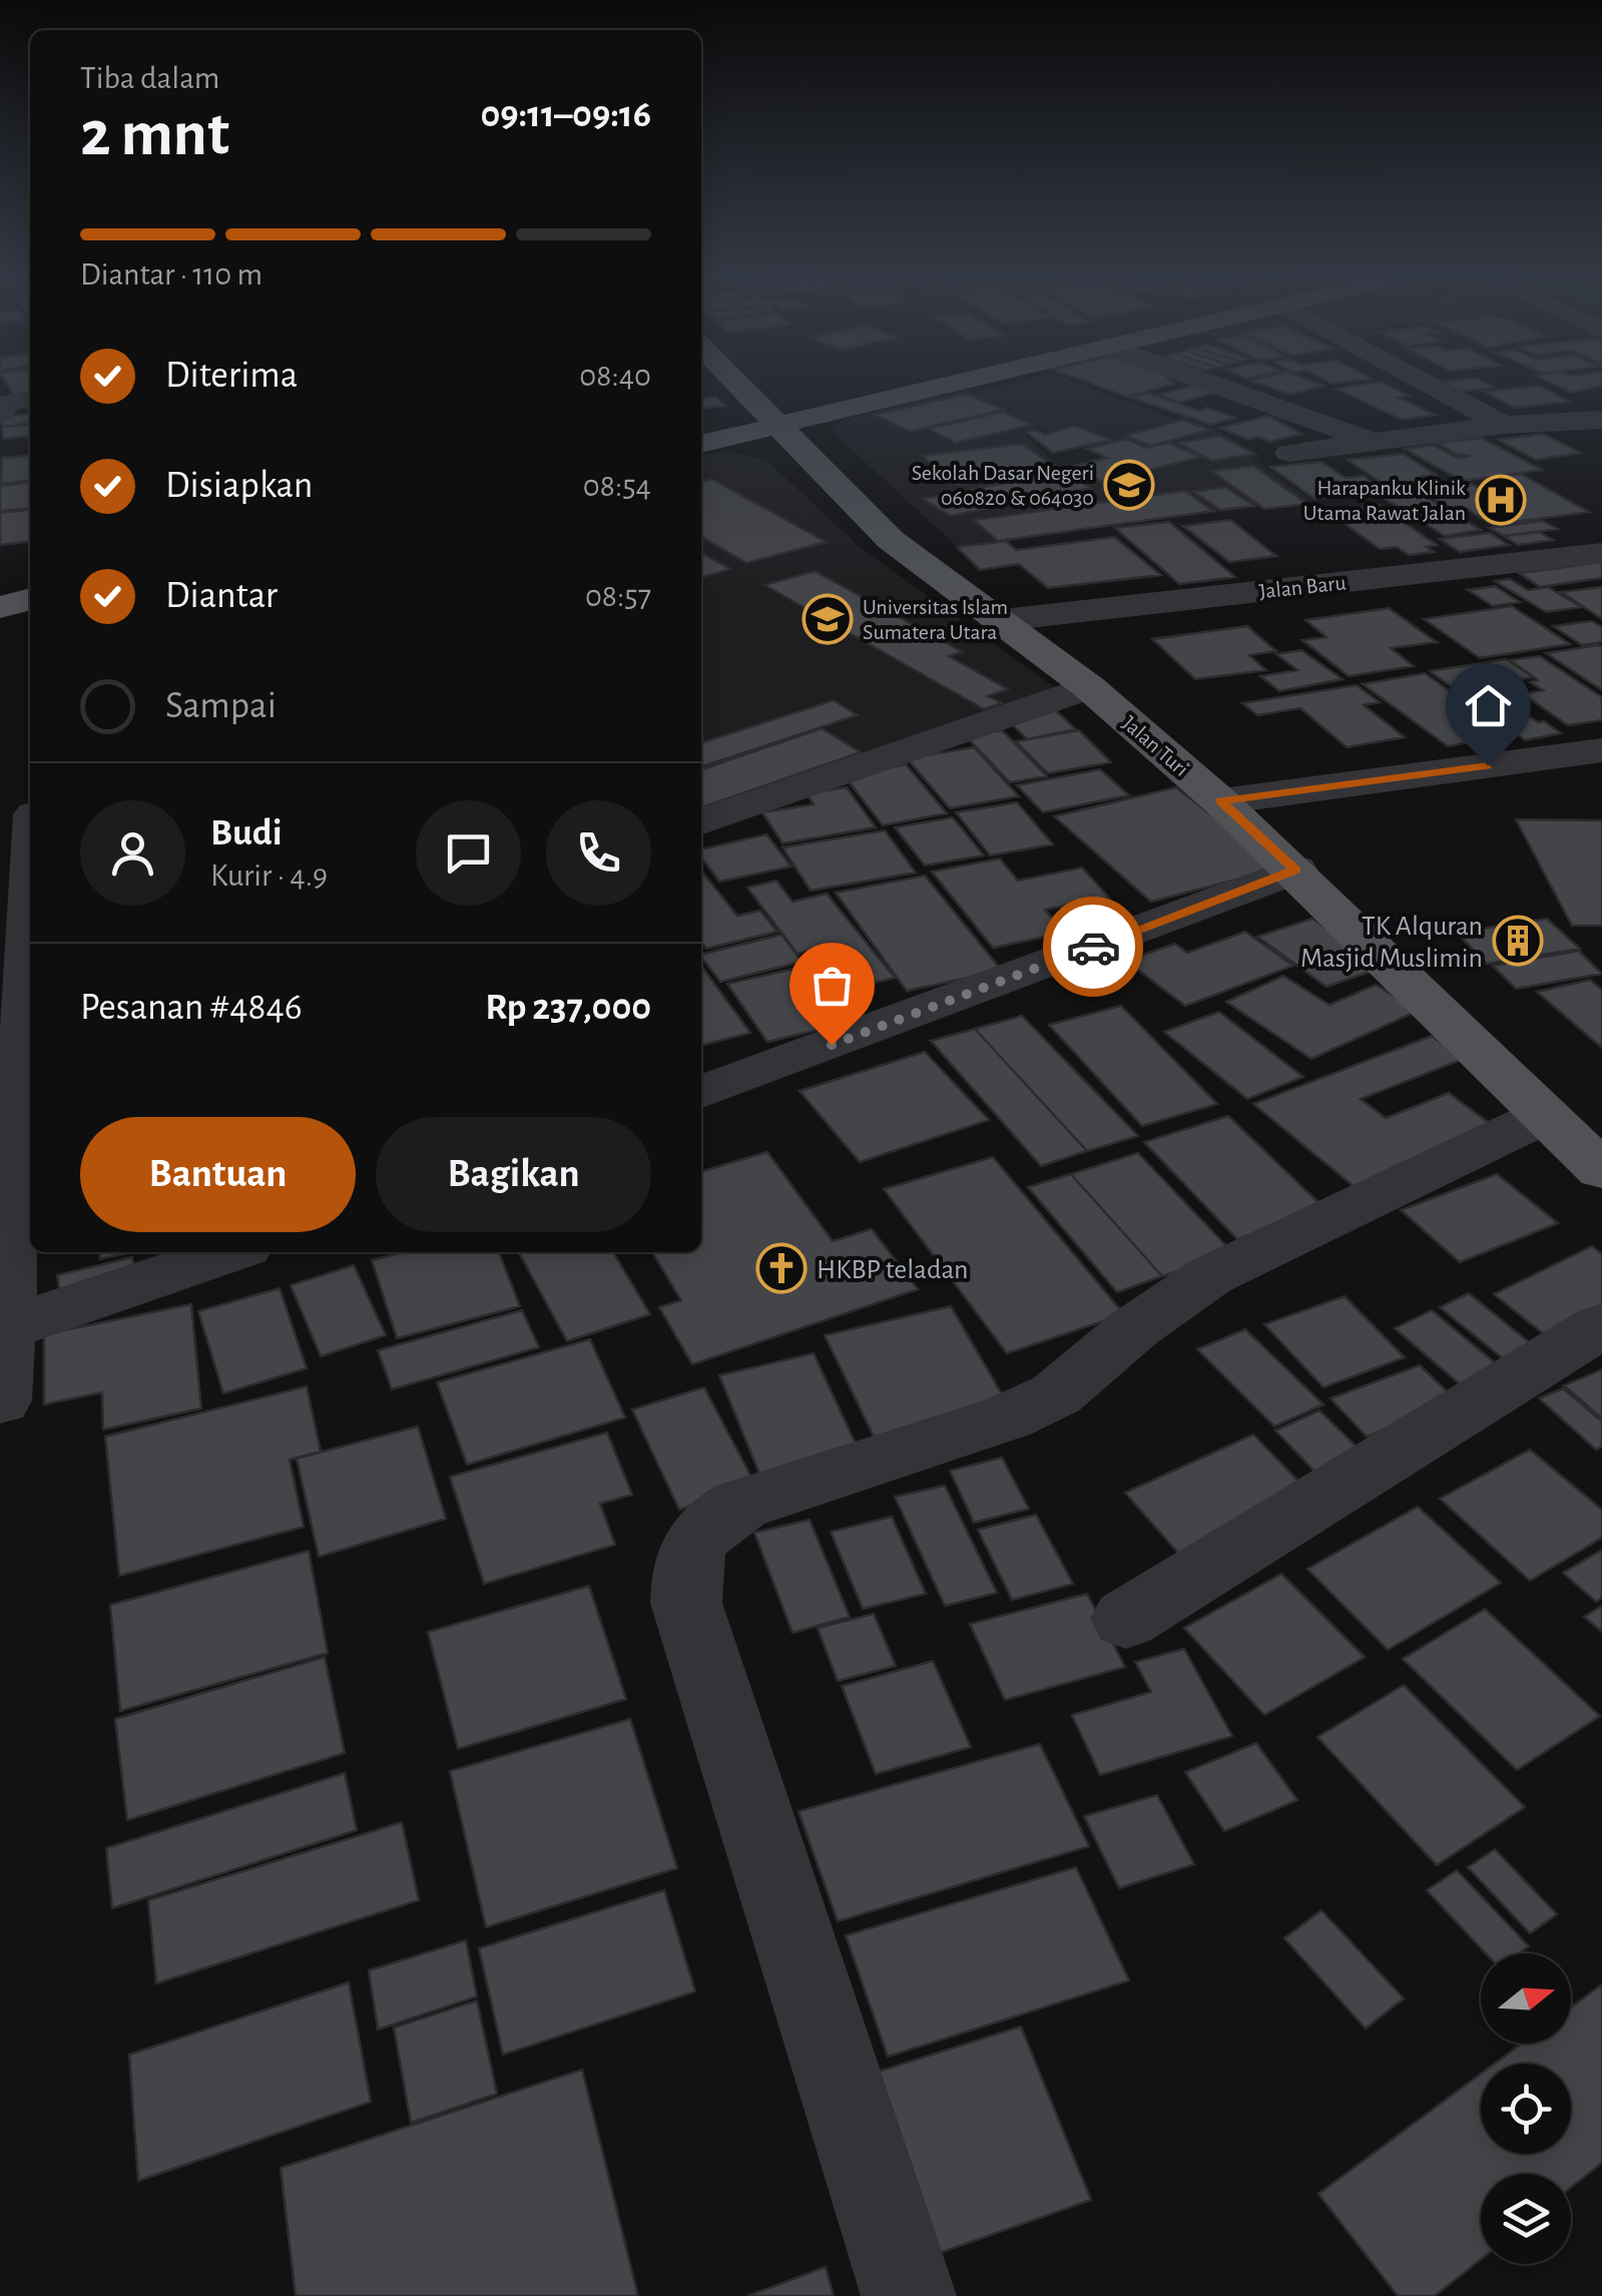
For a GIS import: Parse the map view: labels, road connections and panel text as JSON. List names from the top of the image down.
{
  "streets": {
    "main road": ["Jalan Turi"],
    "street": ["Jalan Baru"]
  },
  "crossings": [
    ["Jalan Baru", "Jalan Turi"]
  ],
  "places": {
    "school or university": ["Sekolah Dasar Negeri 060820 & 064030", "Universitas Islam Sumatera Utara"],
    "hospital": ["Harapanku Klinik Utama Rawat Jalan"],
    "building": ["TK Alquran Masjid Muslimin"],
    "church": ["HKBP teladan"]
  },
  "north": "right",
  "page": {
    "heading": ["2 mnt", "Tiba dalam", "09:11–09:16"],
    "panel": [
      "Budi",
      "Kurir · 4.9",
      "Pesanan #4846",
      "Rp 237,000"
    ],
    "bar": "Diantar · 110 m",
    "list": [
      ["Diterima", "08:40"],
      ["Disiapkan", "08:54"],
      ["Diantar", "08:57"],
      "Sampai"
    ],
    "buttons": ["Bantuan", "Bagikan"]
  }
}
